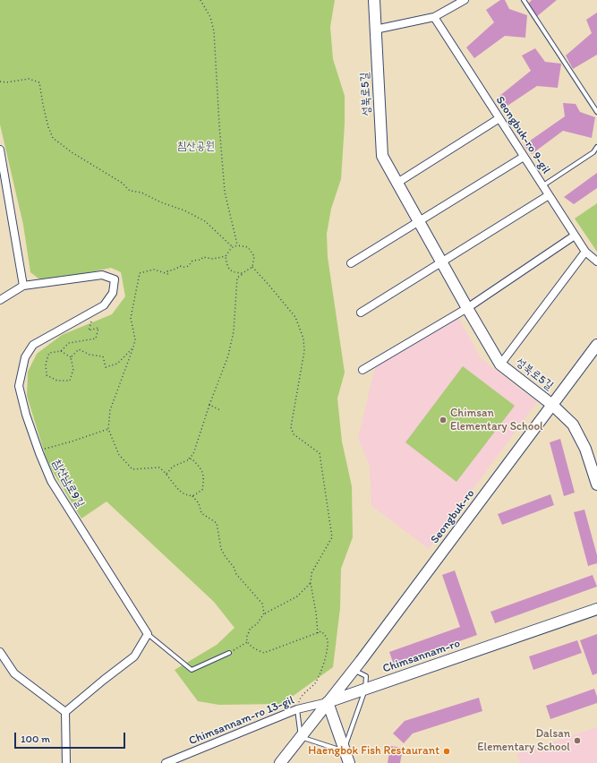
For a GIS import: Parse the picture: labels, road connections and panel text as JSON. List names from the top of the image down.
{
  "streets": {
    "main road": ["성북로5길", "Seongbuk-ro", "Chimsannam-ro"],
    "street": ["Seongbuk-ro 9-gil", "침산남로9길", "Chimsannam-ro 13-gil"]
  },
  "crossings": [
    ["성북로5길", "Seongbuk-ro 9-gil"],
    ["성북로5길", "Seongbuk-ro"],
    ["Seongbuk-ro", "Chimsannam-ro"],
    ["Seongbuk-ro", "Chimsannam-ro 13-gil"],
    ["Chimsannam-ro", "Chimsannam-ro 13-gil"]
  ],
  "parks": ["침산공원"],
  "places": ["Chimsan Elementary School", "Dalsan Elementary School", "Haengbok Fish Restaurant"],
  "scale_bar": "100 m"
}
